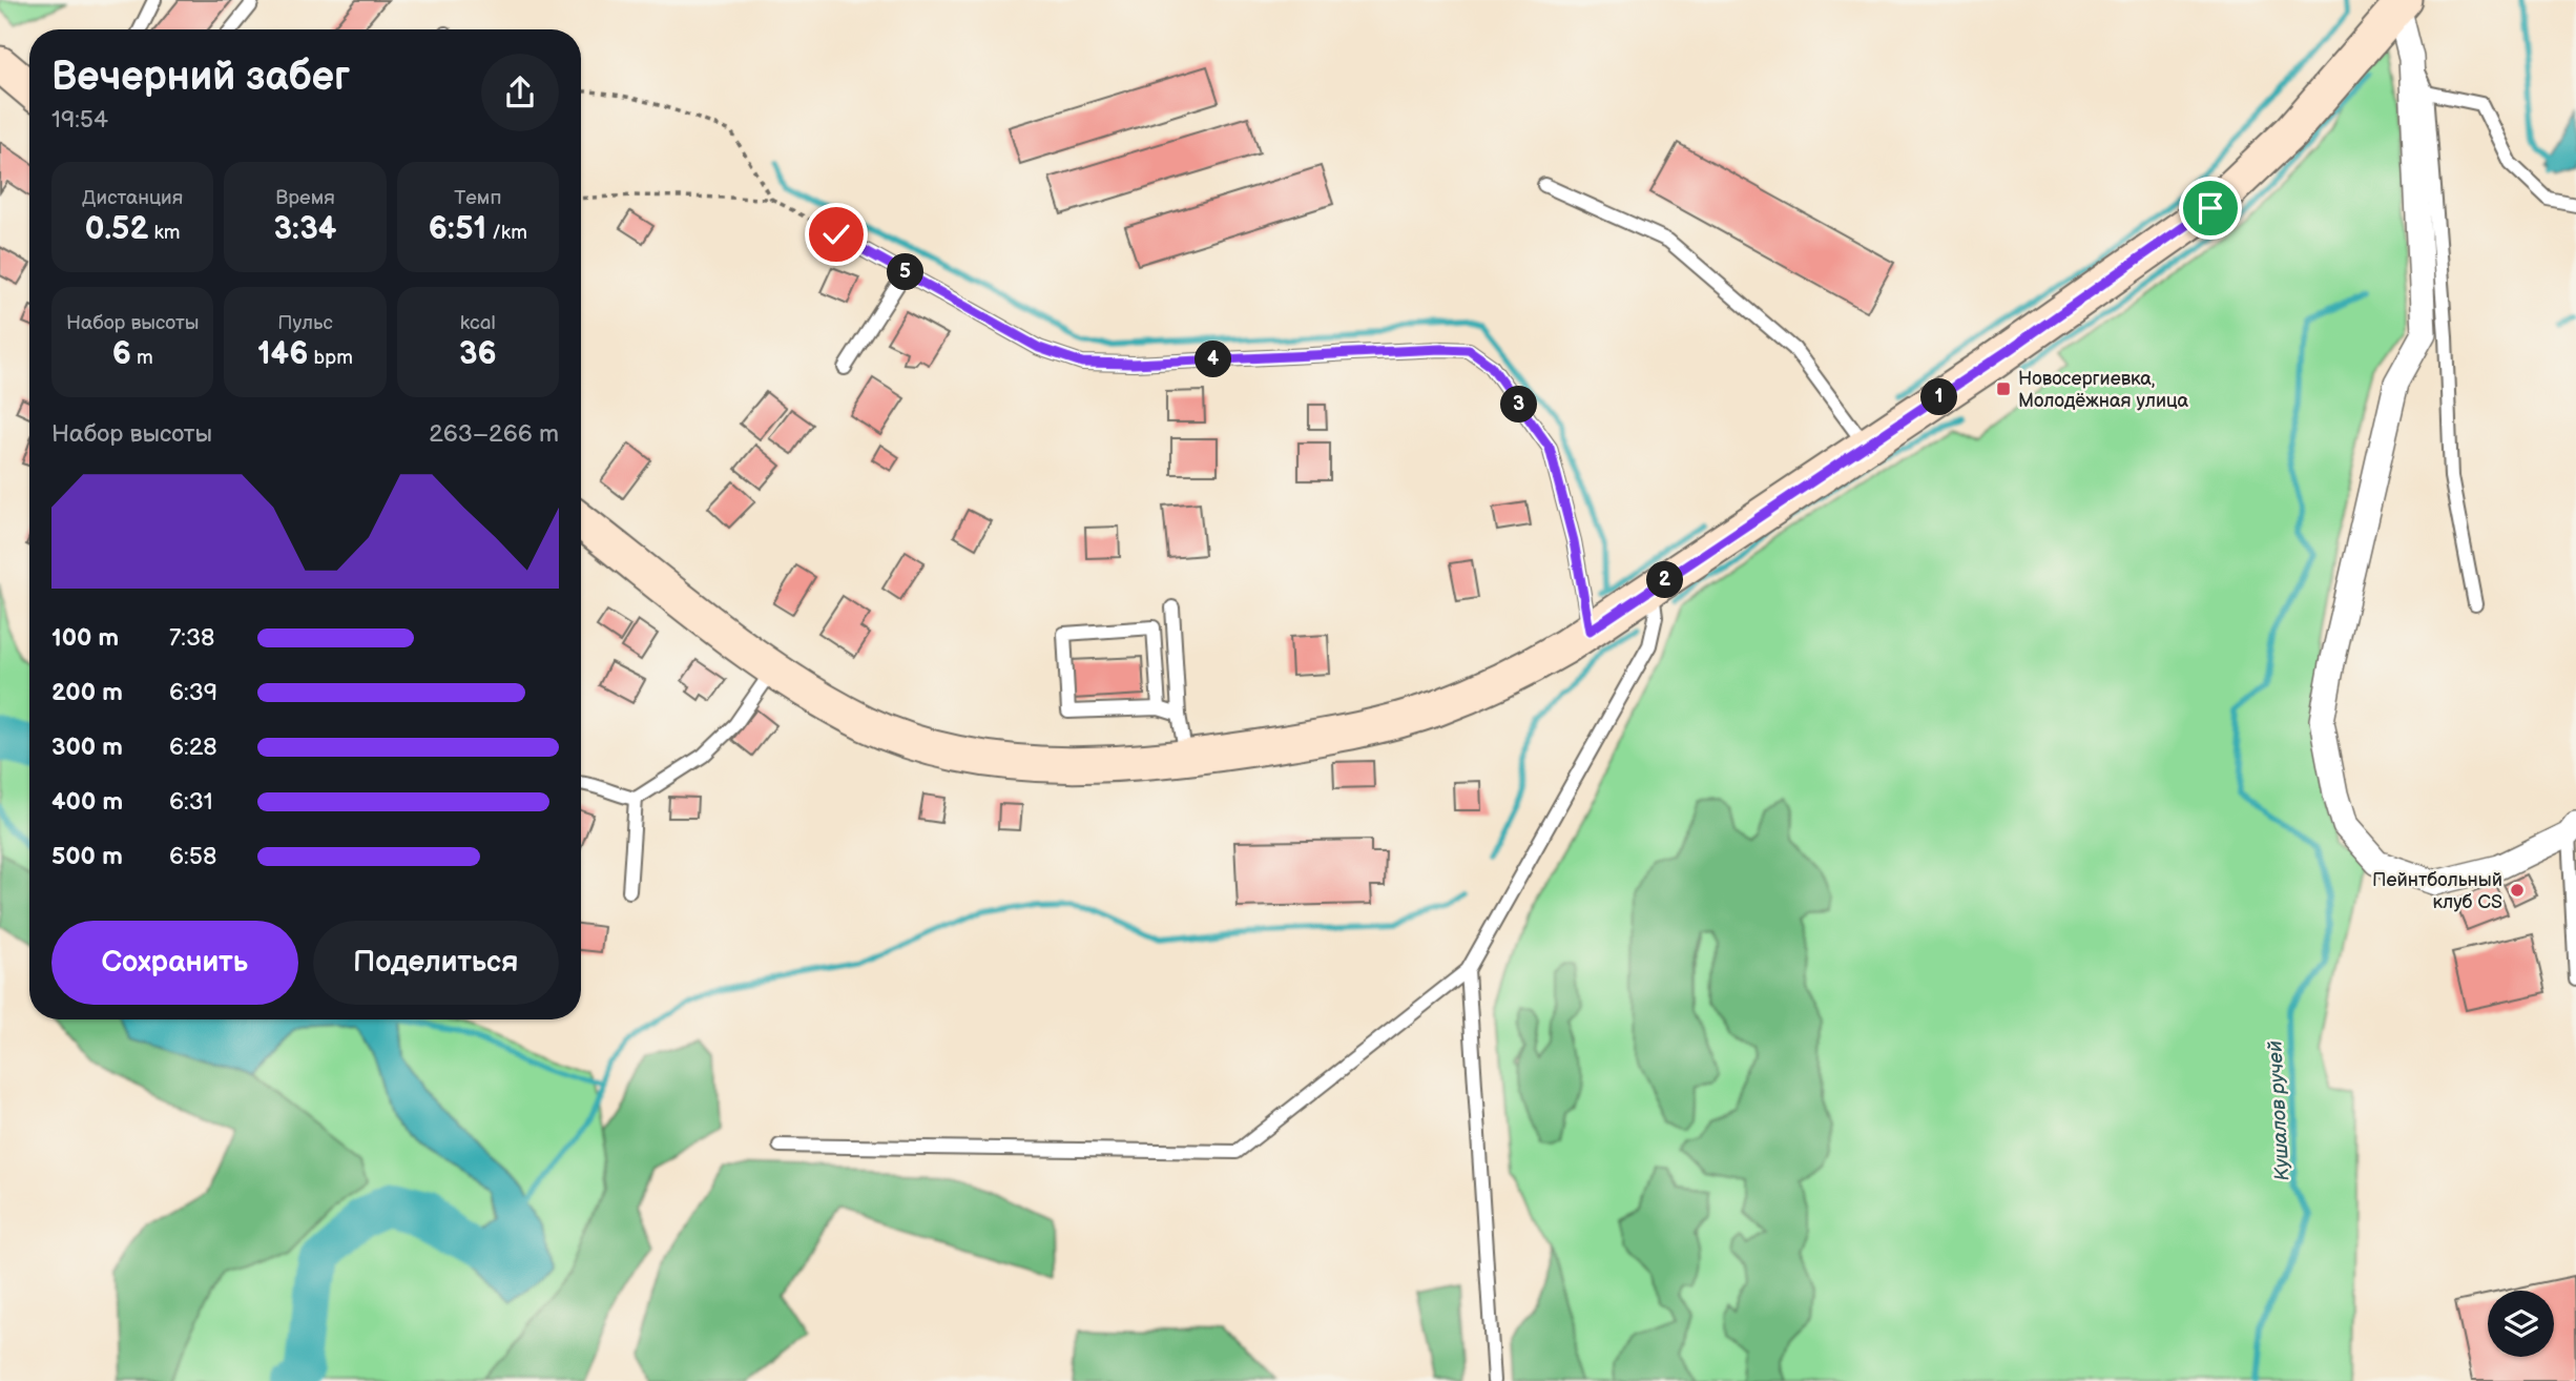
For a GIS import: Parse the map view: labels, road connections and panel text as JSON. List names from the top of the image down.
{
  "water": ["Кушалов ручей"],
  "places": {
    "transit": ["Новосергиевка, Молодёжная улица"],
    "other": ["Пейнтбольный клуб CS"]
  },
  "page": {
    "heading": ["Вечерний забег", "19:54"],
    "stats": [
      ["Дистанция", "0.52 km"],
      ["Время", "3:34"],
      ["Темп", "6:51 /km"],
      ["Набор высоты", "6 m"],
      ["Пульс", "146 bpm"],
      ["kcal", "36"]
    ],
    "pins": [
      "5",
      "4",
      "1",
      "3",
      "2"
    ],
    "chart": ["Набор высоты", "263–266 m"],
    "list": [
      {
        "name": "100 m",
        "note": "7:38"
      },
      {
        "name": "200 m",
        "note": "6:39"
      },
      {
        "name": "300 m",
        "note": "6:28"
      },
      {
        "name": "400 m",
        "note": "6:31"
      },
      {
        "name": "500 m",
        "note": "6:58"
      }
    ],
    "buttons": ["Сохранить", "Поделиться"]
  }
}
